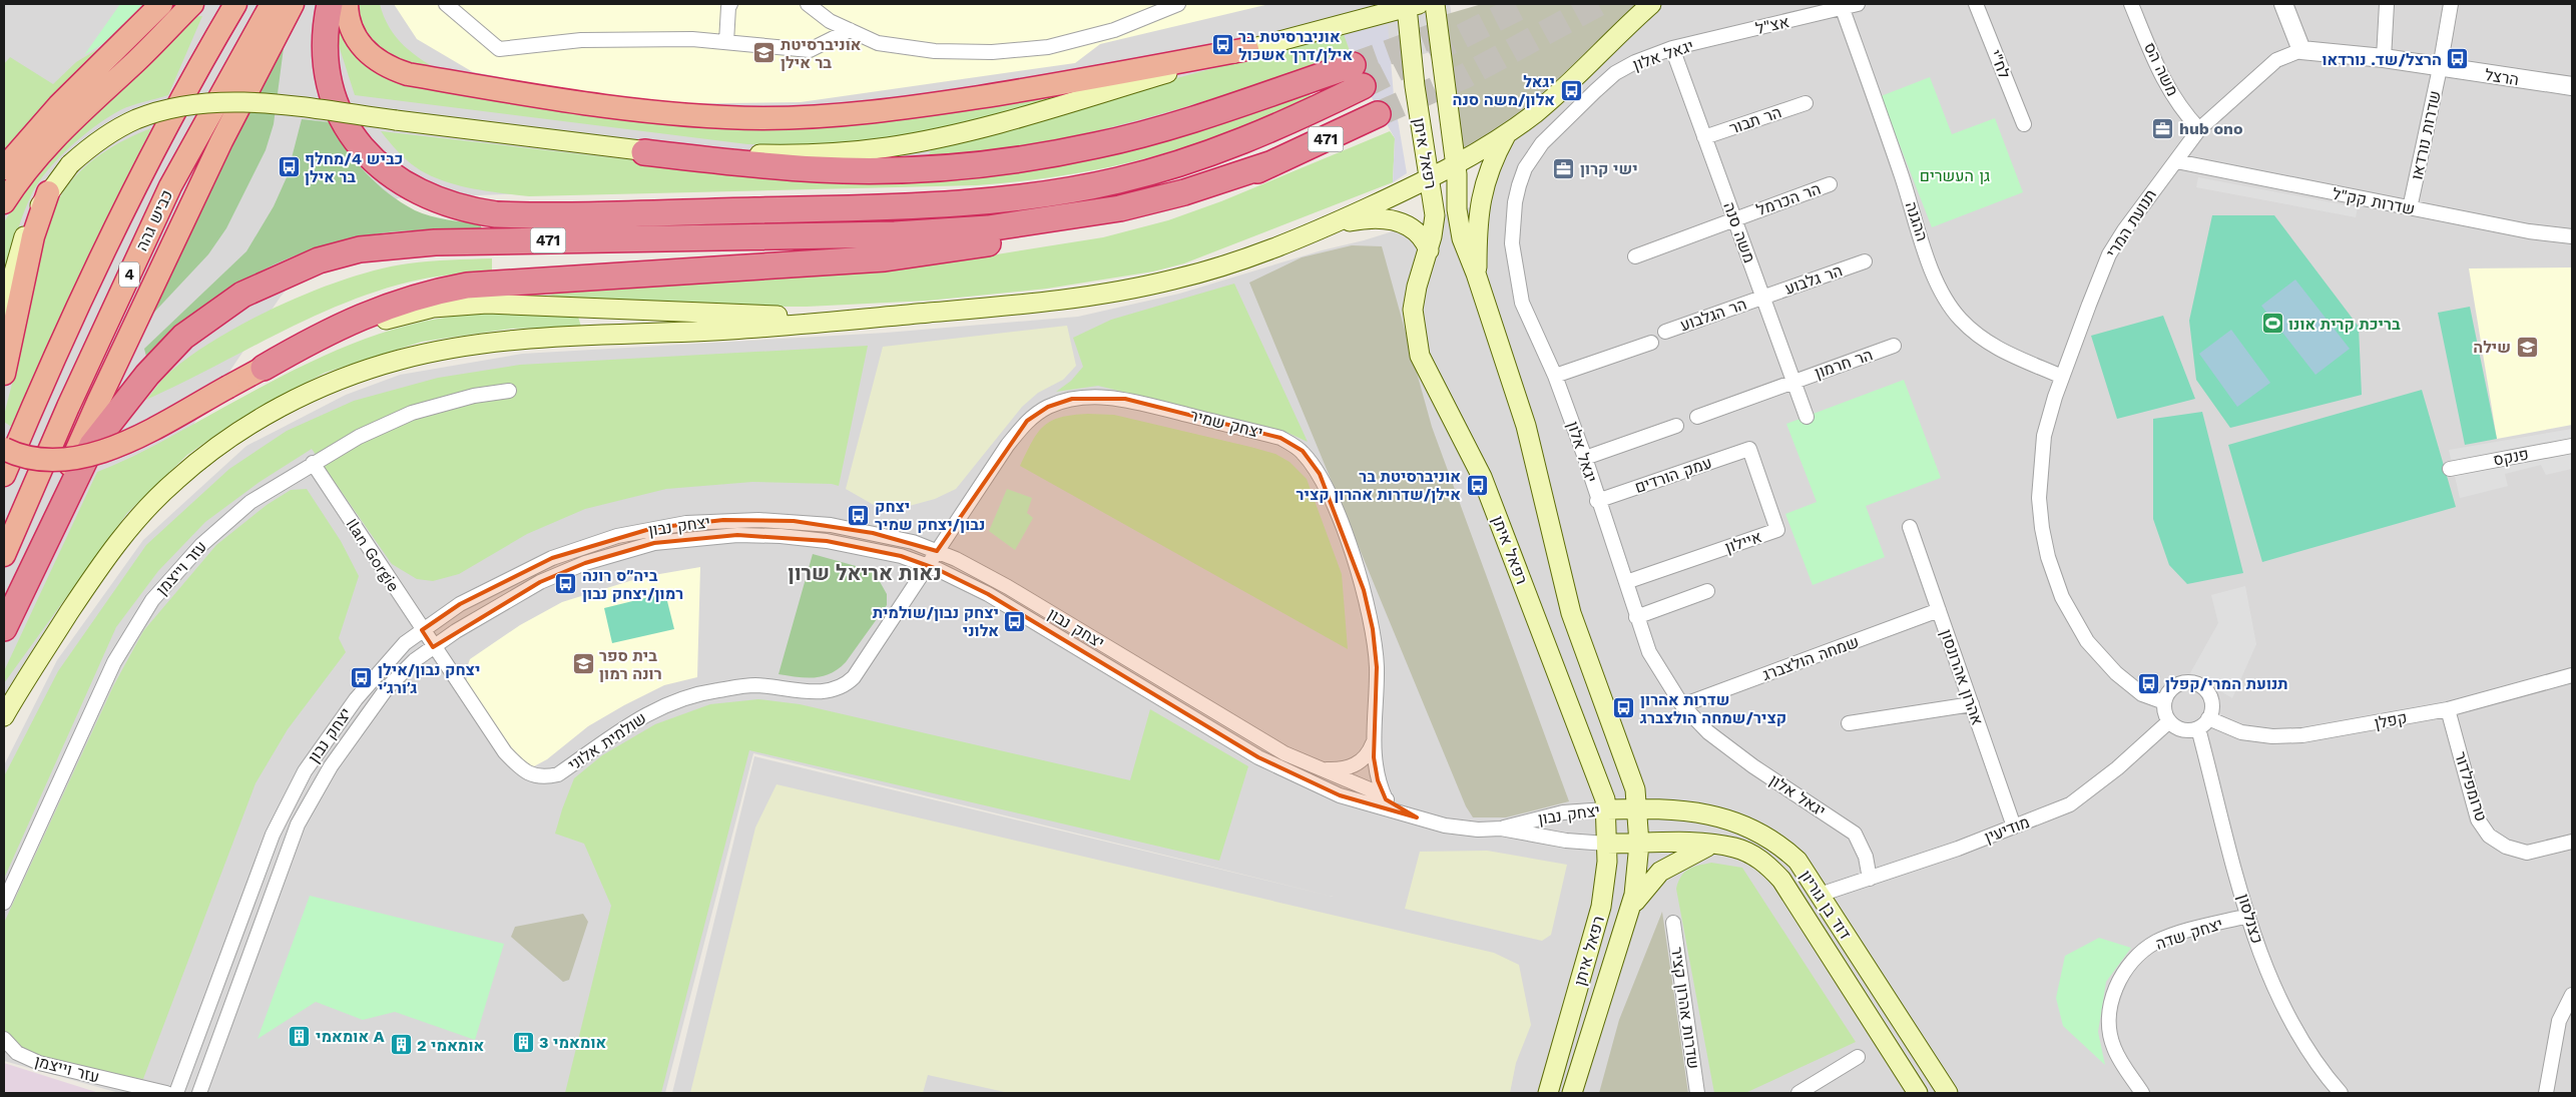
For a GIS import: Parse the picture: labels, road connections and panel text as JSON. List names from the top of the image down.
{
  "streets": {
    "highway": ["471", "כביש גהה", "4"],
    "main road": ["רפאל איתן", "יצחק נבון", "דוד בן גוריון"],
    "street": [
      "אצ\"ל",
      "יגאל אלון",
      "לח\"י",
      "משה הס",
      "הרצל",
      "הר תבור",
      "שדרות נורדאו",
      "הר הכרמל",
      "שדרות קק\"ל",
      "ההגנה",
      "תנועת המרי",
      "משה סנה",
      "הר גלבוע",
      "הר הגלבוע",
      "הר חרמון",
      "יצחק שמיר",
      "פנקס",
      "עמק הורדים",
      "איילון",
      "Ilan Gorgie",
      "עזר וייצמן",
      "שמחה הולצברג",
      "אהרון אהרונסון",
      "קפלן",
      "שולמית אלוני",
      "טרומפלדור",
      "מודיעין",
      "כצנלסון",
      "יצחק שדה",
      "שדרות אהרון קציר"
    ]
  },
  "crossings": [
    ["אצ\"ל", "יגאל אלון"],
    ["אצ\"ל", "ההגנה"],
    ["יגאל אלון", "משה סנה"],
    ["יגאל אלון", "עמק הורדים"],
    ["יגאל אלון", "איילון"],
    ["יגאל אלון", "שמחה הולצברג"],
    ["יגאל אלון", "מודיעין"],
    ["משה הס", "תנועת המרי"],
    ["הרצל", "שדרות נורדאו"],
    ["הרצל", "תנועת המרי"],
    ["הר תבור", "משה סנה"],
    ["שדרות נורדאו", "שדרות קק\"ל"],
    ["רפאל איתן", "יצחק נבון"],
    ["רפאל איתן", "דוד בן גוריון"],
    ["הר הכרמל", "משה סנה"],
    ["שדרות קק\"ל", "תנועת המרי"],
    ["ההגנה", "תנועת המרי"],
    ["תנועת המרי", "קפלן"],
    ["תנועת המרי", "מודיעין"],
    ["תנועת המרי", "כצנלסון"],
    ["משה סנה", "הר גלבוע"],
    ["משה סנה", "הר הגלבוע"],
    ["משה סנה", "הר חרמון"],
    ["הר גלבוע", "הר הגלבוע"],
    ["יצחק שמיר", "יצחק נבון"],
    ["יצחק שמיר", "שולמית אלוני"],
    ["עמק הורדים", "איילון"],
    ["יצחק נבון", "Ilan Gorgie"],
    ["יצחק נבון", "שולמית אלוני"],
    ["יצחק נבון", "דוד בן גוריון"],
    ["Ilan Gorgie", "עזר וייצמן"],
    ["Ilan Gorgie", "שולמית אלוני"],
    ["שמחה הולצברג", "אהרון אהרונסון"],
    ["אהרון אהרונסון", "מודיעין"],
    ["קפלן", "טרומפלדור"],
    ["קפלן", "מודיעין"],
    ["קפלן", "כצנלסון"],
    ["מודיעין", "דוד בן גוריון"],
    ["מודיעין", "כצנלסון"],
    ["כצנלסון", "יצחק שדה"]
  ],
  "districts": ["נאות אריאל שרון"],
  "parks": ["גן העשרים"],
  "places": {
    "bus stop": [
      "אוניברסיטת בר אילן/דרך אשכול",
      "הרצל/שד. נורדאו",
      "יגאל אלון/משה סנה",
      "כביש 4/מחלף בר אילן",
      "אוניברסיטת בר אילן/שדרות אהרון קציר",
      "יצחק נבון/יצחק שמיר",
      "ביה״ס רונה רמון/יצחק נבון",
      "יצחק נבון/שולמית אלוני",
      "יצחק נבון/אילן ג׳ורג׳י",
      "תנועת המרי/קפלן",
      "שדרות אהרון קציר/שמחה הולצברג"
    ],
    "school or university": ["אוניברסיטת בר אילן", "שילה", "בית ספר רונה רמון"],
    "office": ["hub ono", "ישי קרון"],
    "sports": ["בריכת קרית אונו"],
    "building": ["אומאמי A", "אומאמי 3", "אומאמי 2"]
  }
}
